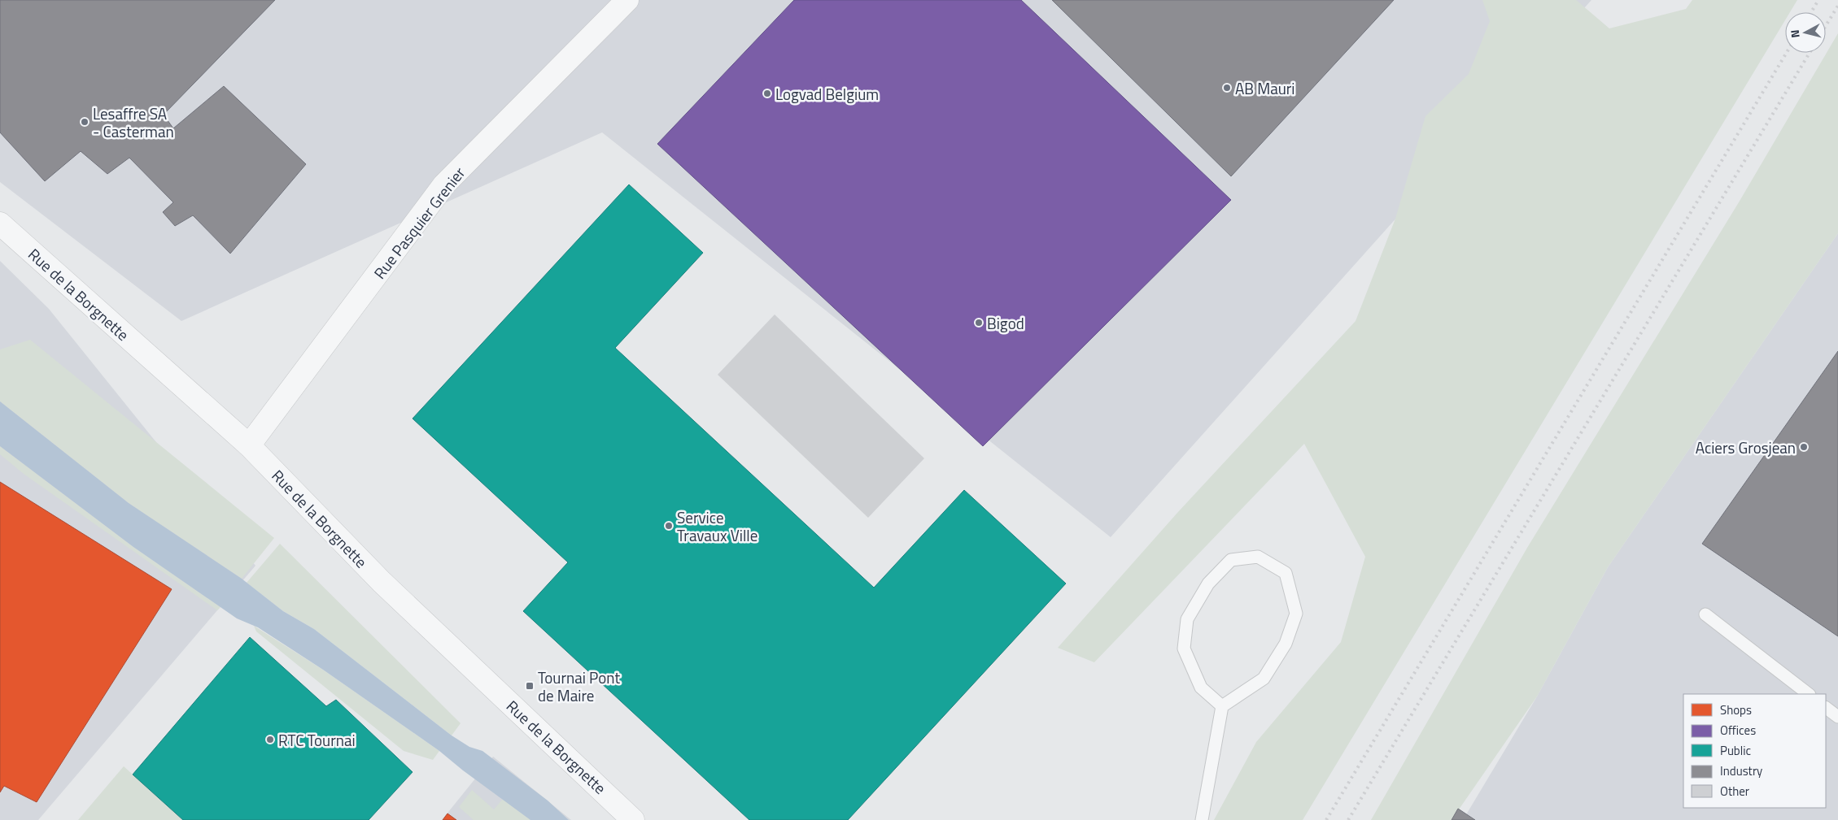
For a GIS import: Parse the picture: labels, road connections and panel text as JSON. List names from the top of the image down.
{
  "streets": {
    "street": ["Rue Pasquier Grenier", "Rue de la Borgnette"]
  },
  "crossings": [
    ["Rue Pasquier Grenier", "Rue de la Borgnette"]
  ],
  "places": {
    "other": [
      "AB Mauri",
      "Logvad Belgium",
      "Lesaffre SA - Casterman",
      "Bigod",
      "Aciers Grosjean",
      "Service Travaux Ville",
      "RTC Tournai"
    ],
    "transit": ["Tournai Pont de Maire"]
  },
  "legend": [
    "Shops",
    "Offices",
    "Public",
    "Industry",
    "Other"
  ],
  "north": "left"
}
